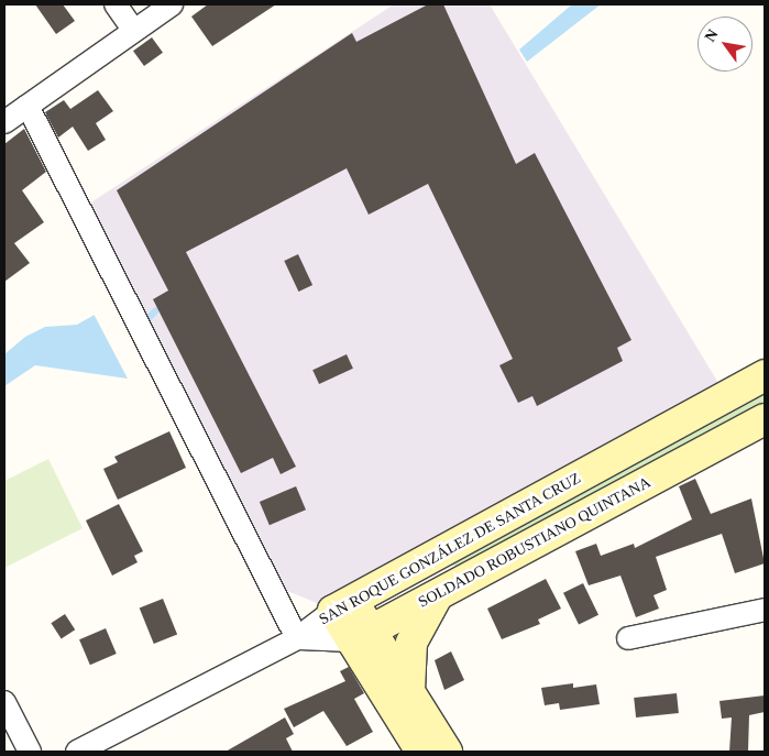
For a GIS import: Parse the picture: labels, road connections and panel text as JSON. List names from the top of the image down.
{
  "streets": {
    "street": ["SOLDADO ROBUSTIANO QUINTANA", "SAN ROQUE GONZÁLEZ DE SANTA CRUZ"]
  },
  "north": "top left"
}
